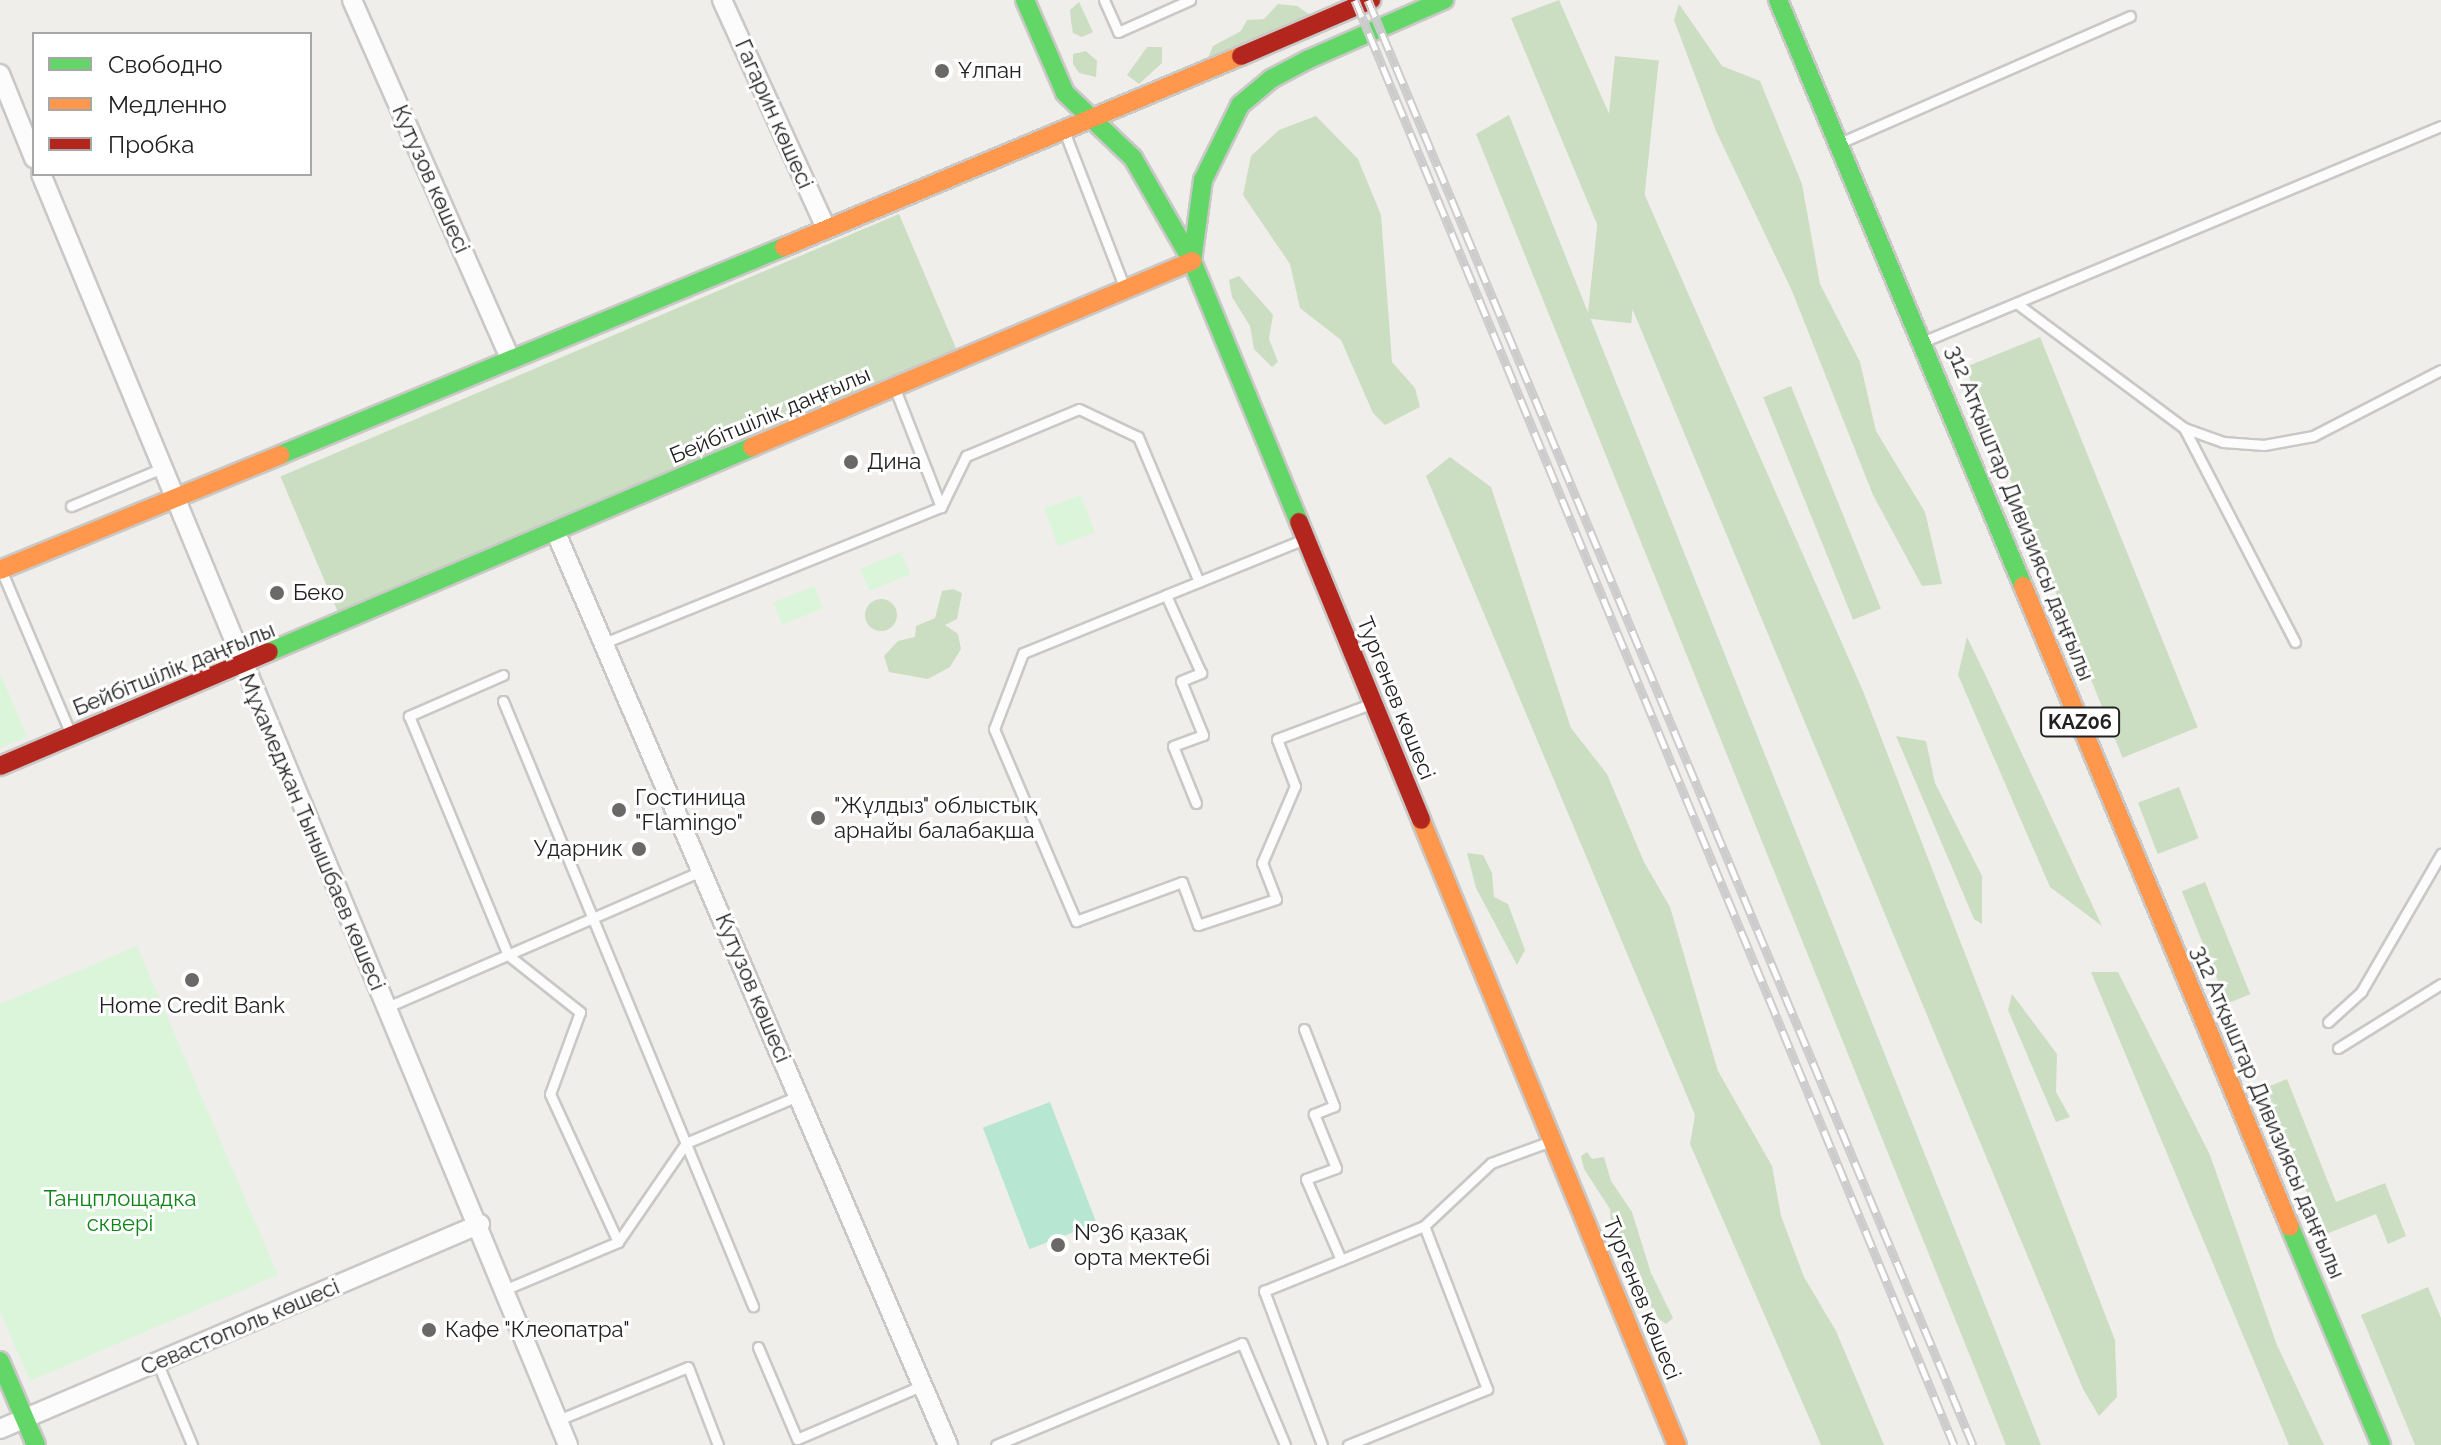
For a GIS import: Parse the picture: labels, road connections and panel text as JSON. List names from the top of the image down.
{
  "streets": {
    "main road": [
      "Бейбітшілік даңғылы",
      "312 Атқыштар Дивизиясы даңғылы",
      "Тургенев көшесі",
      "KАZ06"
    ],
    "street": [
      "Гагарин көшесі",
      "Кутузов көшесі",
      "Мұхамеджан Тынышбаев көшесі",
      "Севастополь көшесі"
    ]
  },
  "crossings": [
    ["Кутузов көшесі", "Бейбітшілік даңғылы"],
    ["Бейбітшілік даңғылы", "Тургенев көшесі"],
    ["Бейбітшілік даңғылы", "Мұхамеджан Тынышбаев көшесі"],
    ["Мұхамеджан Тынышбаев көшесі", "Севастополь көшесі"]
  ],
  "parks": ["Танцплощадка сквері"],
  "places": [
    "Ұлпан",
    "Дина",
    "Беко",
    "Гостиница \"Flamingo\"",
    "\"Жұлдыз\" облыстық арнайы балабақша",
    "Ударник",
    "Home Credit Bank",
    "№36 қазақ орта мектебі",
    "Кафе \"Клеопатра\""
  ],
  "legend": ["Свободно", "Медленно", "Пробка"]
}
